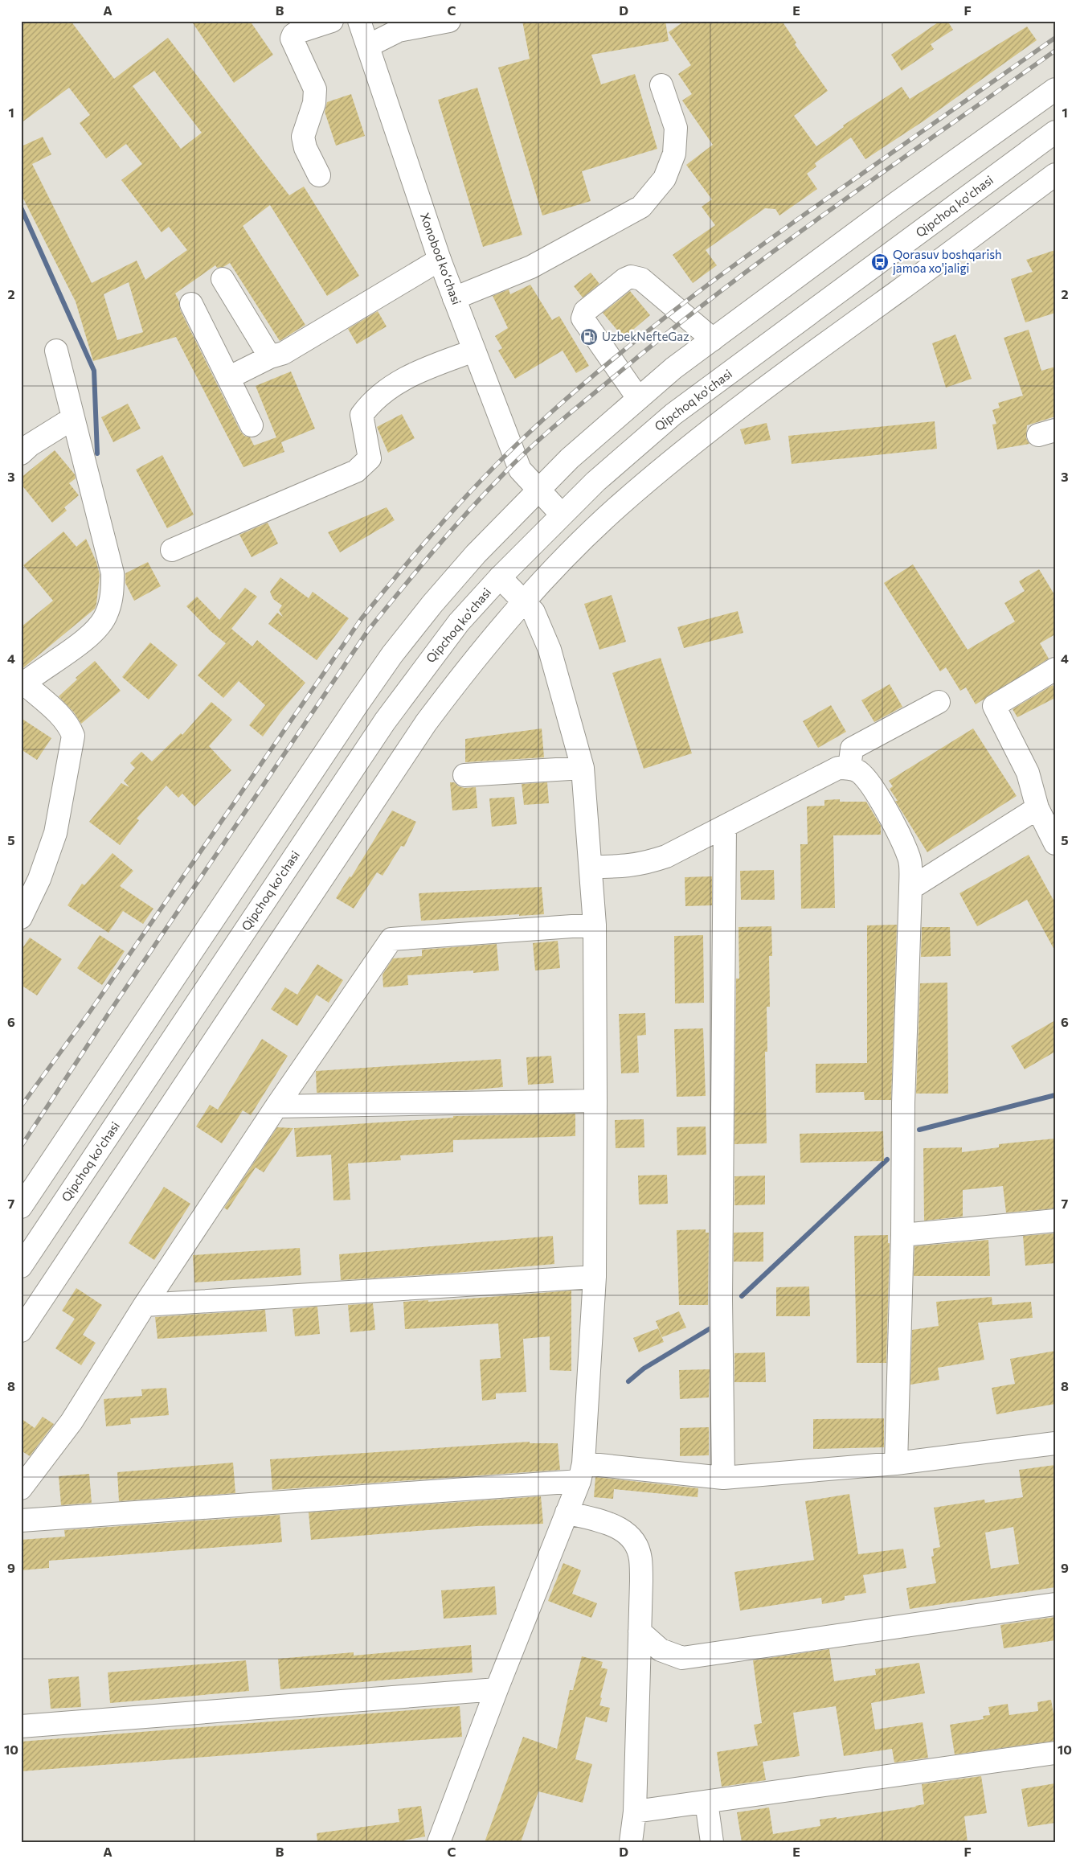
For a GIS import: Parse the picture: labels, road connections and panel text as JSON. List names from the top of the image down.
{
  "streets": {
    "street": ["Qipchoq ko'chasi", "Xonobod koʻchasi"]
  },
  "crossings": [
    ["Qipchoq ko'chasi", "Xonobod koʻchasi"]
  ],
  "places": {
    "bus stop": ["Qorasuv boshqarish jamoa xo'jaligi"],
    "fuel station": ["UzbekNefteGaz"]
  },
  "grid": {
    "columns": [
      "A",
      "B",
      "C",
      "D",
      "E",
      "F"
    ],
    "rows": [
      "1",
      "2",
      "3",
      "4",
      "5",
      "6",
      "7",
      "8",
      "9",
      "10"
    ]
  }
}
